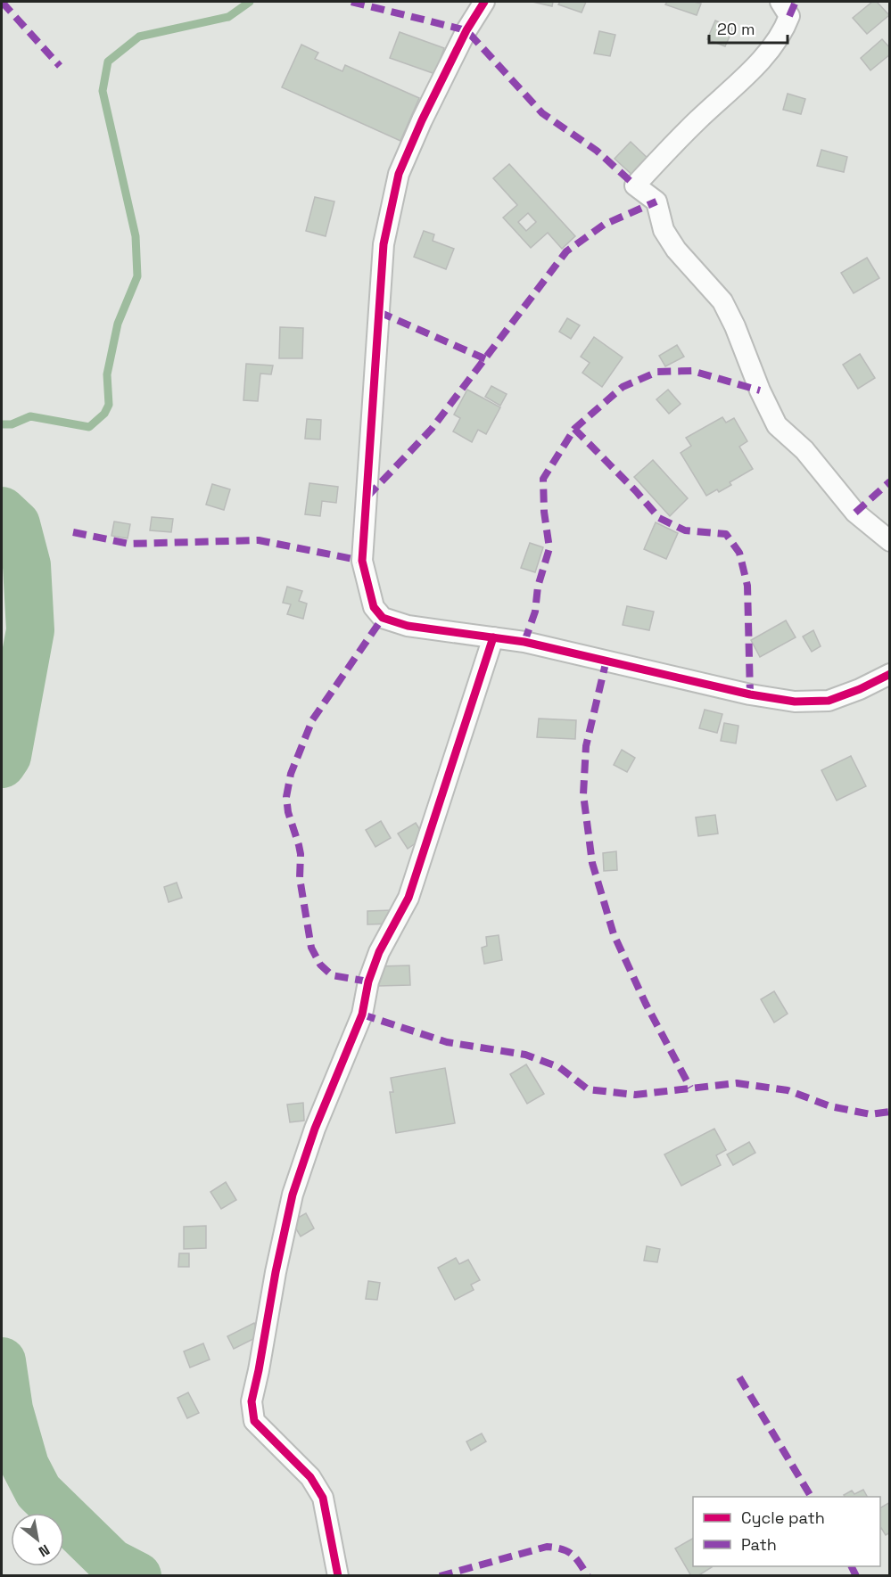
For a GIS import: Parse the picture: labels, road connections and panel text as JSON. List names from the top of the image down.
{
  "legend": ["Cycle path", "Path"],
  "scale_bar": "20 m",
  "north": "bottom right"
}
